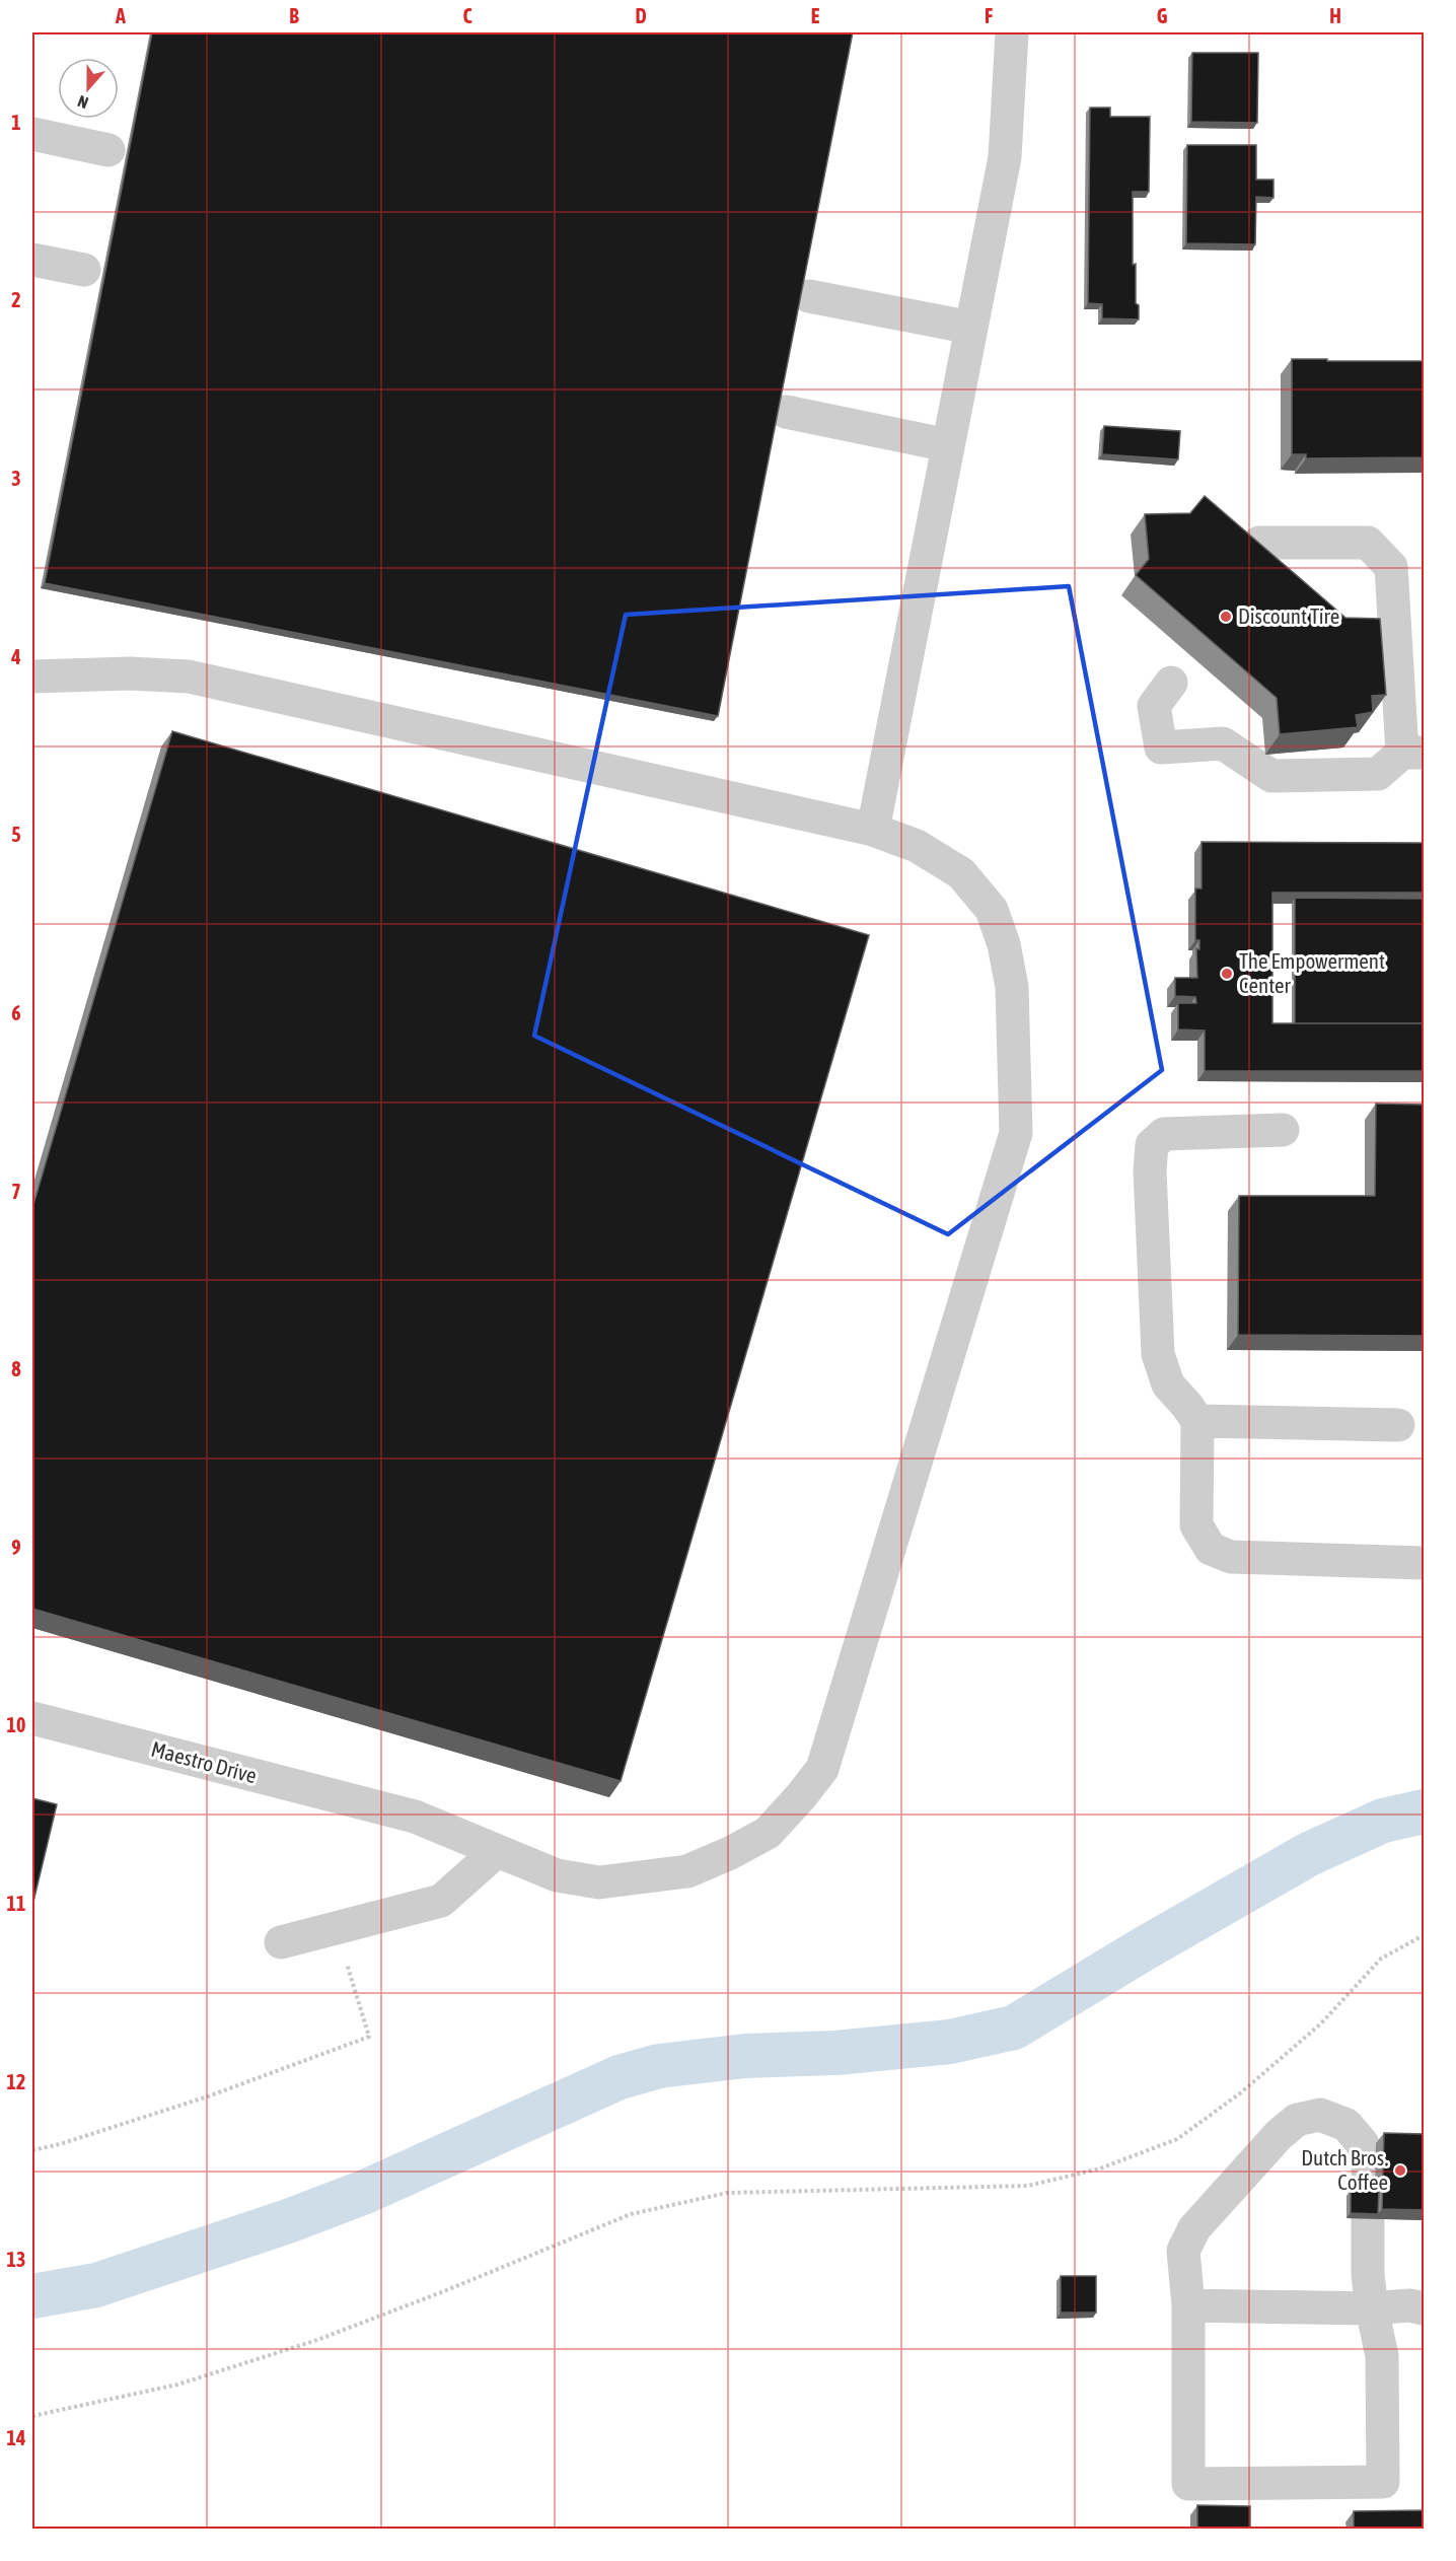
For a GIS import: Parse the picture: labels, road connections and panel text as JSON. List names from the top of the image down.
{
  "streets": {
    "street": ["Maestro Drive"]
  },
  "places": ["Discount Tire", "The Empowerment Center", "Dutch Bros. Coffee"],
  "north": "bottom",
  "grid": {
    "columns": [
      "A",
      "B",
      "C",
      "D",
      "E",
      "F",
      "G",
      "H"
    ],
    "rows": [
      "1",
      "2",
      "3",
      "4",
      "5",
      "6",
      "7",
      "8",
      "9",
      "10",
      "11",
      "12",
      "13",
      "14"
    ]
  }
}
